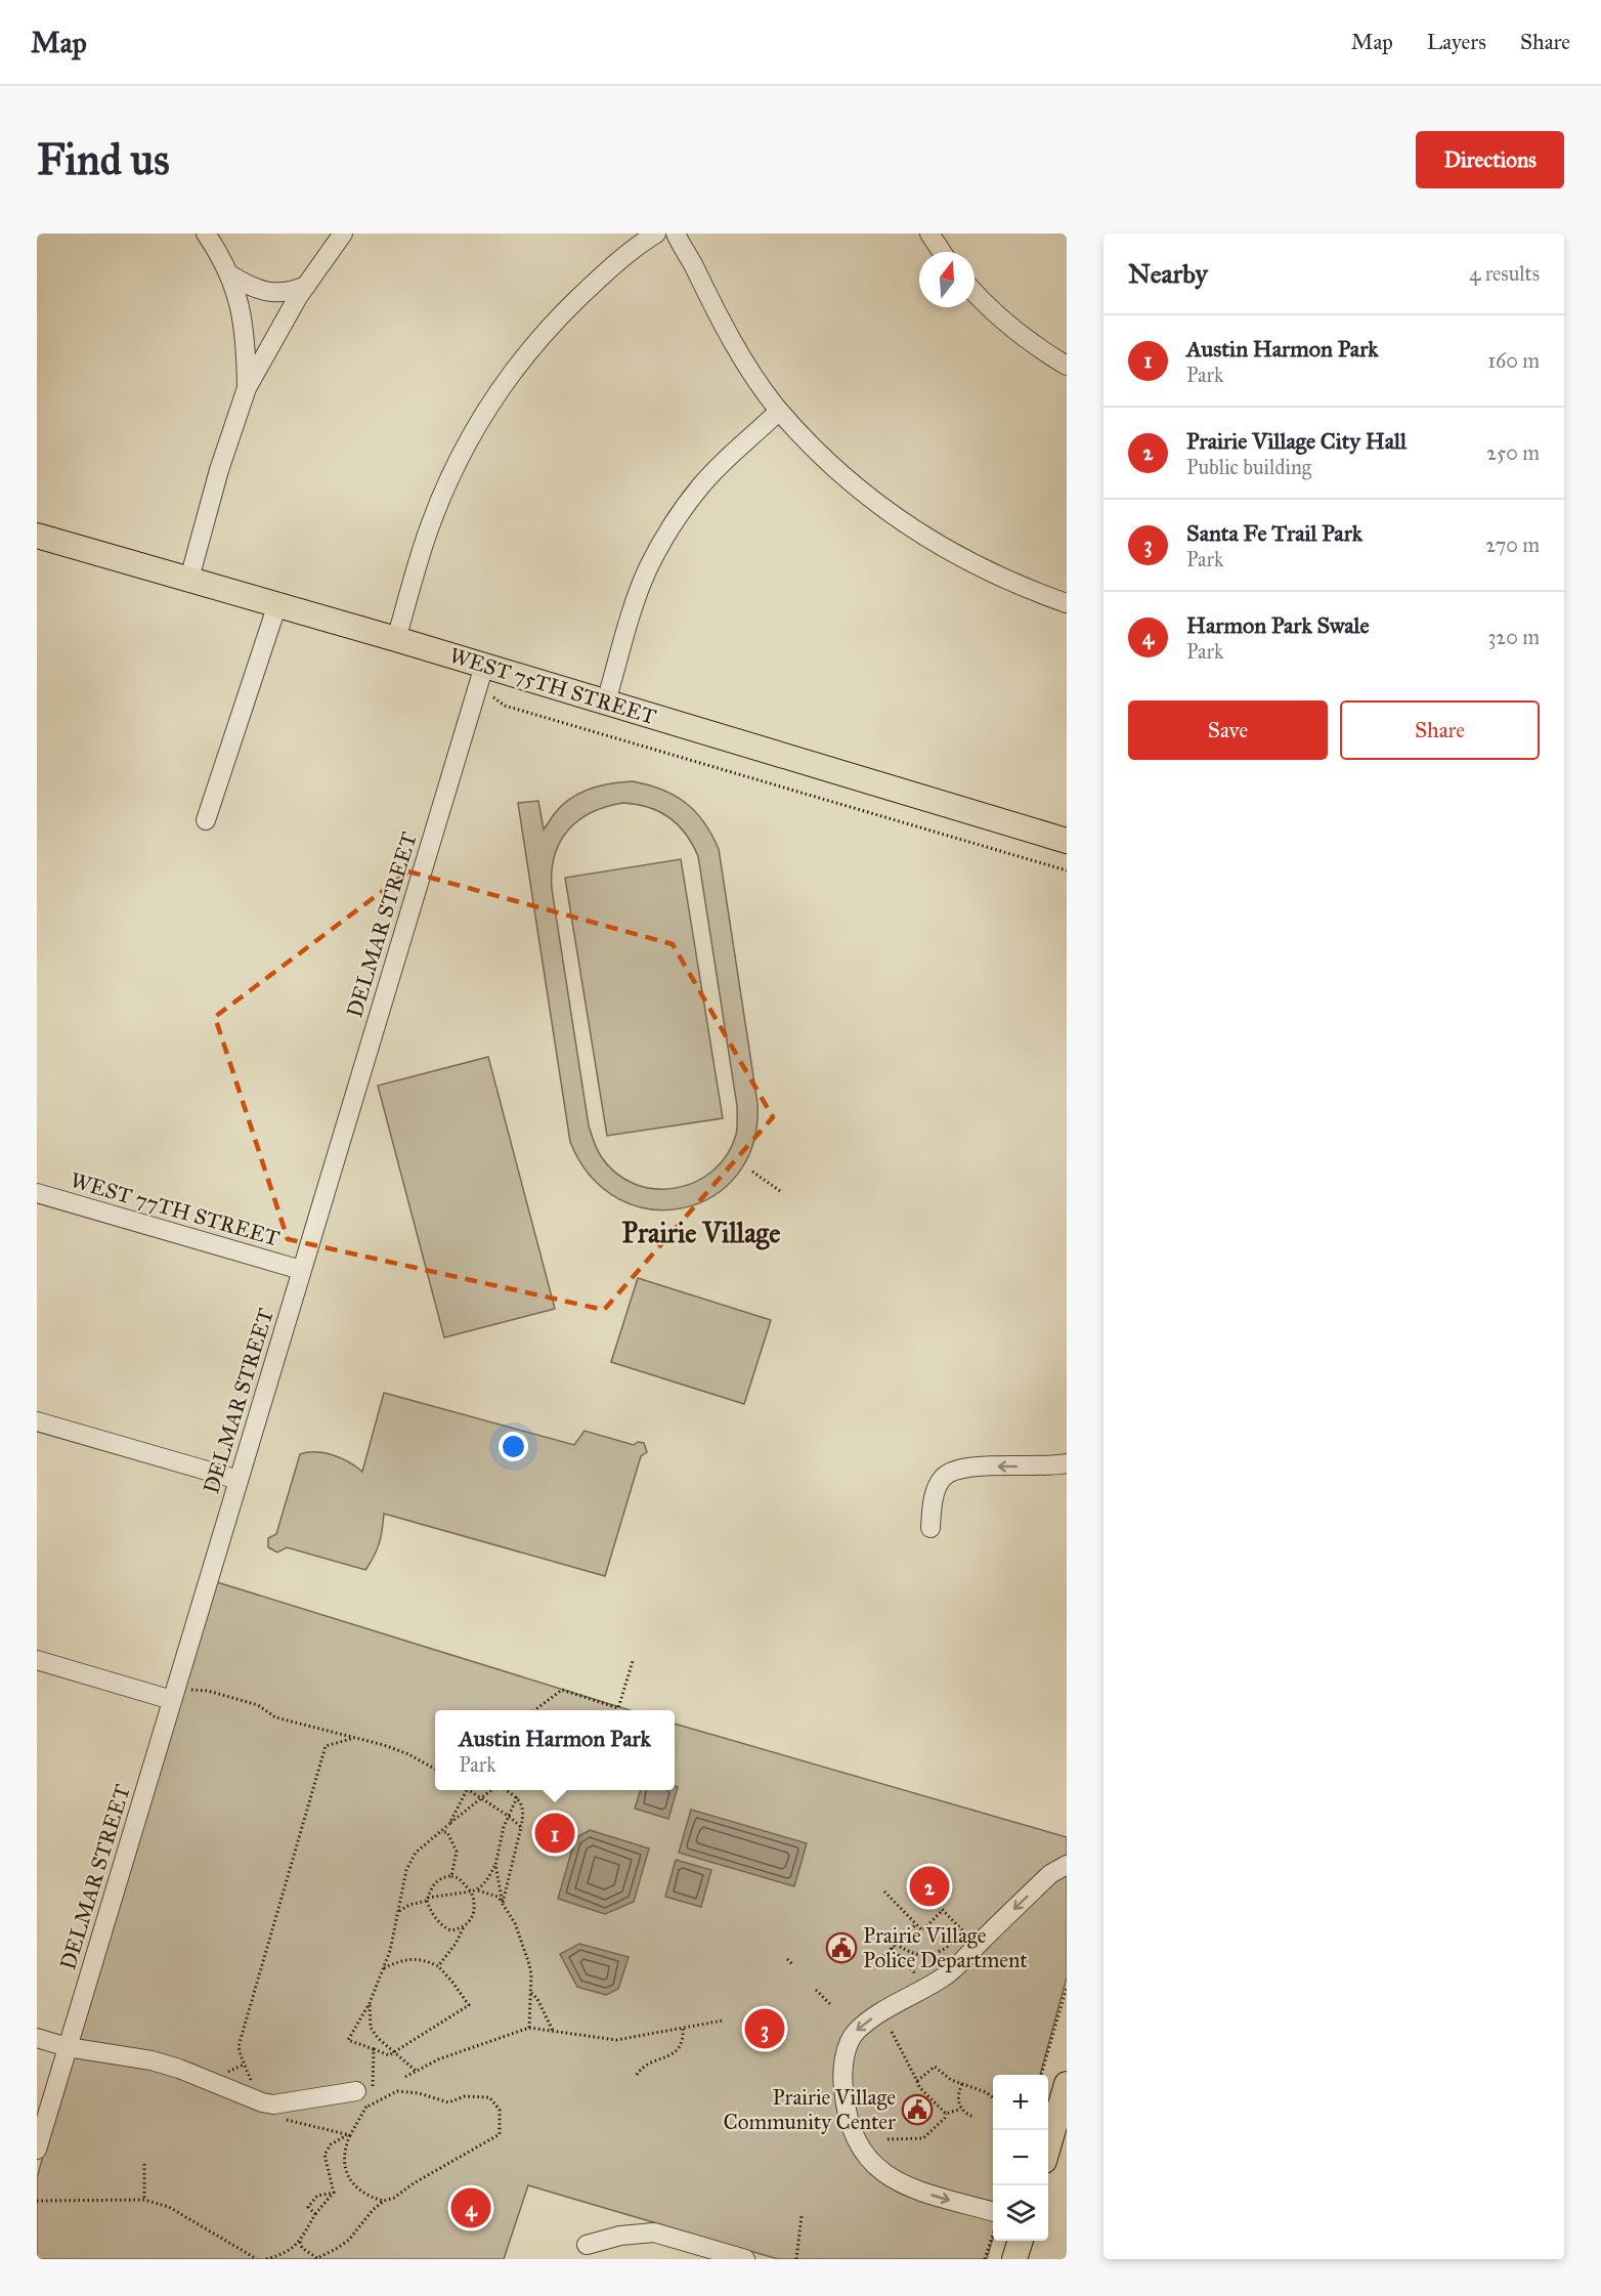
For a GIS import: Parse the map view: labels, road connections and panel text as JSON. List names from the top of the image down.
{
  "streets": {
    "main road": ["WEST 75TH STREET"],
    "street": ["DELMAR STREET", "WEST 77TH STREET"]
  },
  "crossings": [
    ["WEST 75TH STREET", "DELMAR STREET"],
    ["DELMAR STREET", "WEST 77TH STREET"]
  ],
  "districts": ["Prairie Village"],
  "places": {
    "public building": ["Prairie Village Police Department", "Prairie Village Community Center"]
  },
  "north": "top",
  "page": {
    "header": "Map",
    "nav": ["Map", "Layers", "Share"],
    "buttons": [
      "Directions",
      ["Save", "Share"]
    ],
    "title": "Find us",
    "heading": ["Nearby", "4 results"],
    "list": [
      {
        "mark": "1",
        "name": "Austin Harmon Park",
        "note": "Park",
        "value": "160 m"
      },
      {
        "mark": "2",
        "name": "Prairie Village City Hall",
        "note": "Public building",
        "value": "250 m"
      },
      {
        "mark": "3",
        "name": "Santa Fe Trail Park",
        "note": "Park",
        "value": "270 m"
      },
      {
        "mark": "4",
        "name": "Harmon Park Swale",
        "note": "Park",
        "value": "320 m"
      }
    ],
    "popup": ["Austin Harmon Park", "Park"],
    "pins": [
      "1",
      "2",
      "3",
      "4"
    ],
    "map_buttons": ["+", "−"]
  }
}
